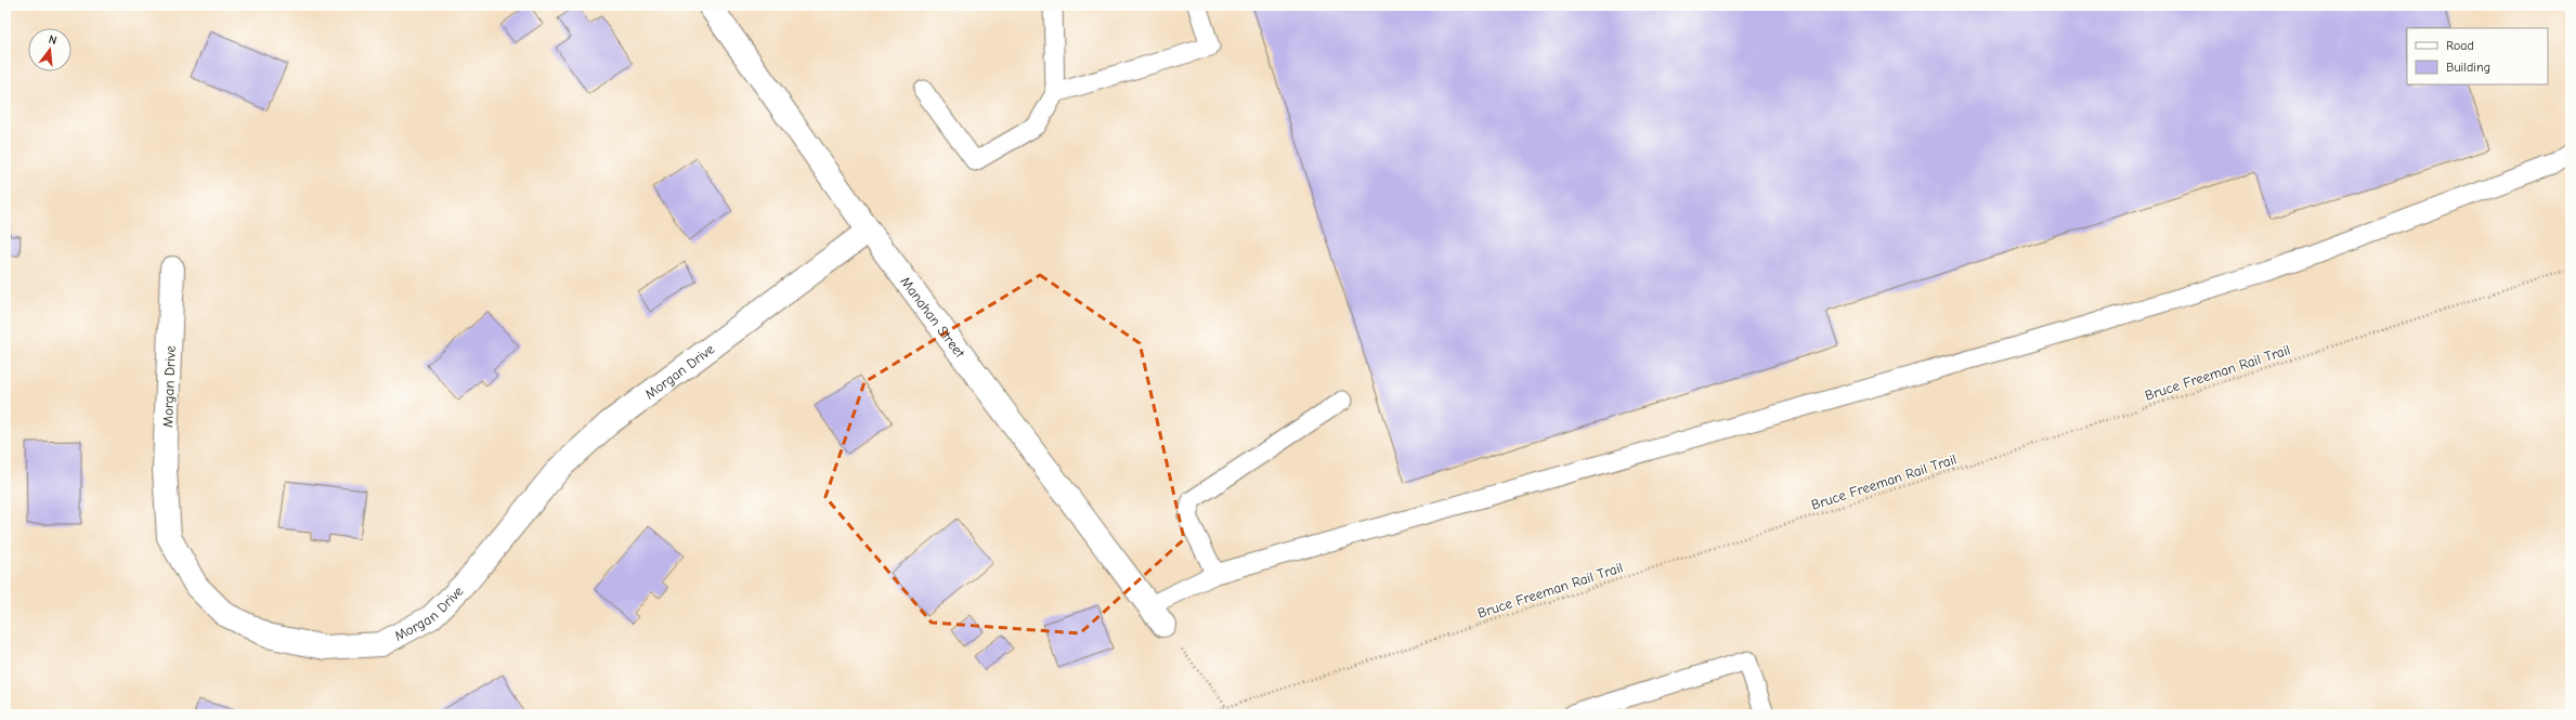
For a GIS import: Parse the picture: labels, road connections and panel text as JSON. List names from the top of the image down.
{
  "streets": {
    "street": ["Manahan Street", "Morgan Drive"],
    "path": ["Bruce Freeman Rail Trail"]
  },
  "crossings": [
    ["Manahan Street", "Morgan Drive"]
  ],
  "legend": ["Road", "Building"],
  "north": "top"
}
